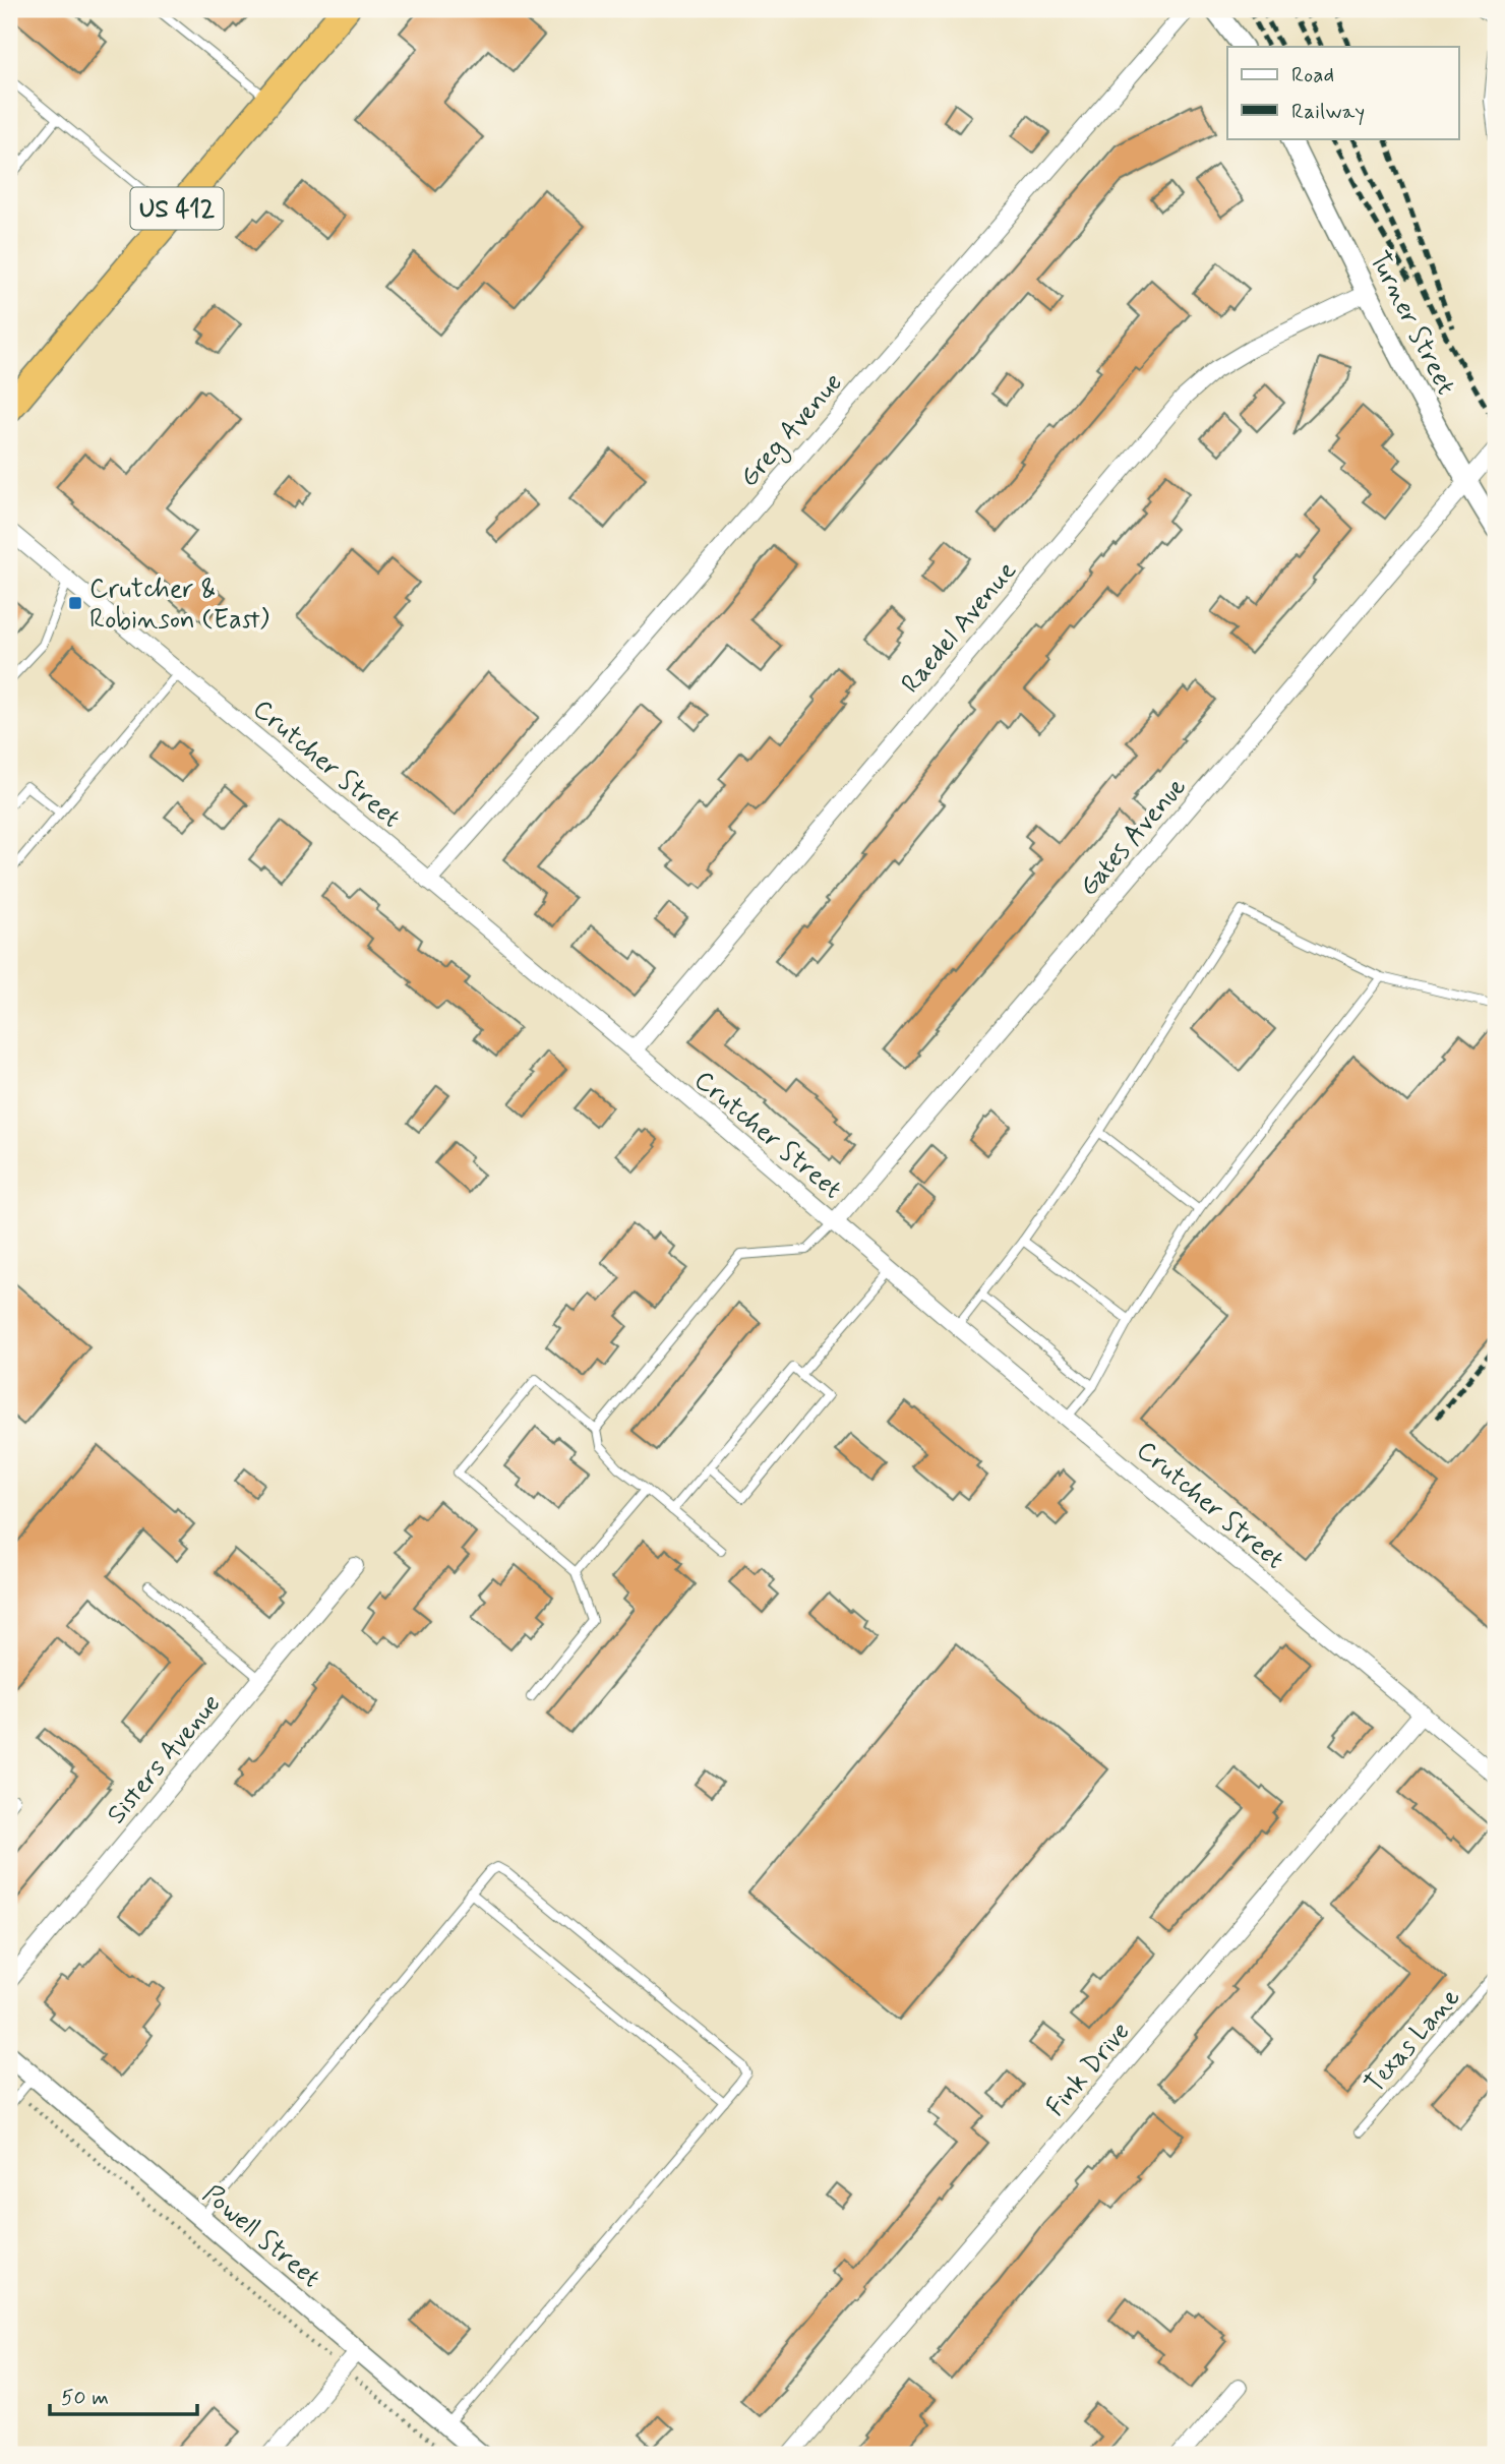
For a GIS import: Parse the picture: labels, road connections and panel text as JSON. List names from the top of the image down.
{
  "streets": {
    "highway": ["US 412"],
    "street": [
      "Turner Street",
      "Greg Avenue",
      "Raedel Avenue",
      "Crutcher Street",
      "Gates Avenue",
      "Sisters Avenue",
      "Fink Drive",
      "Powell Street"
    ],
    "lane": ["Texas Lane"]
  },
  "crossings": [
    ["Turner Street", "Raedel Avenue"],
    ["Turner Street", "Gates Avenue"],
    ["Greg Avenue", "Crutcher Street"],
    ["Raedel Avenue", "Crutcher Street"],
    ["Crutcher Street", "Gates Avenue"],
    ["Crutcher Street", "Fink Drive"]
  ],
  "places": {
    "transit": ["Crutcher & Robinson (East)"]
  },
  "legend": ["Road", "Railway"],
  "scale_bar": "50 m"
}
